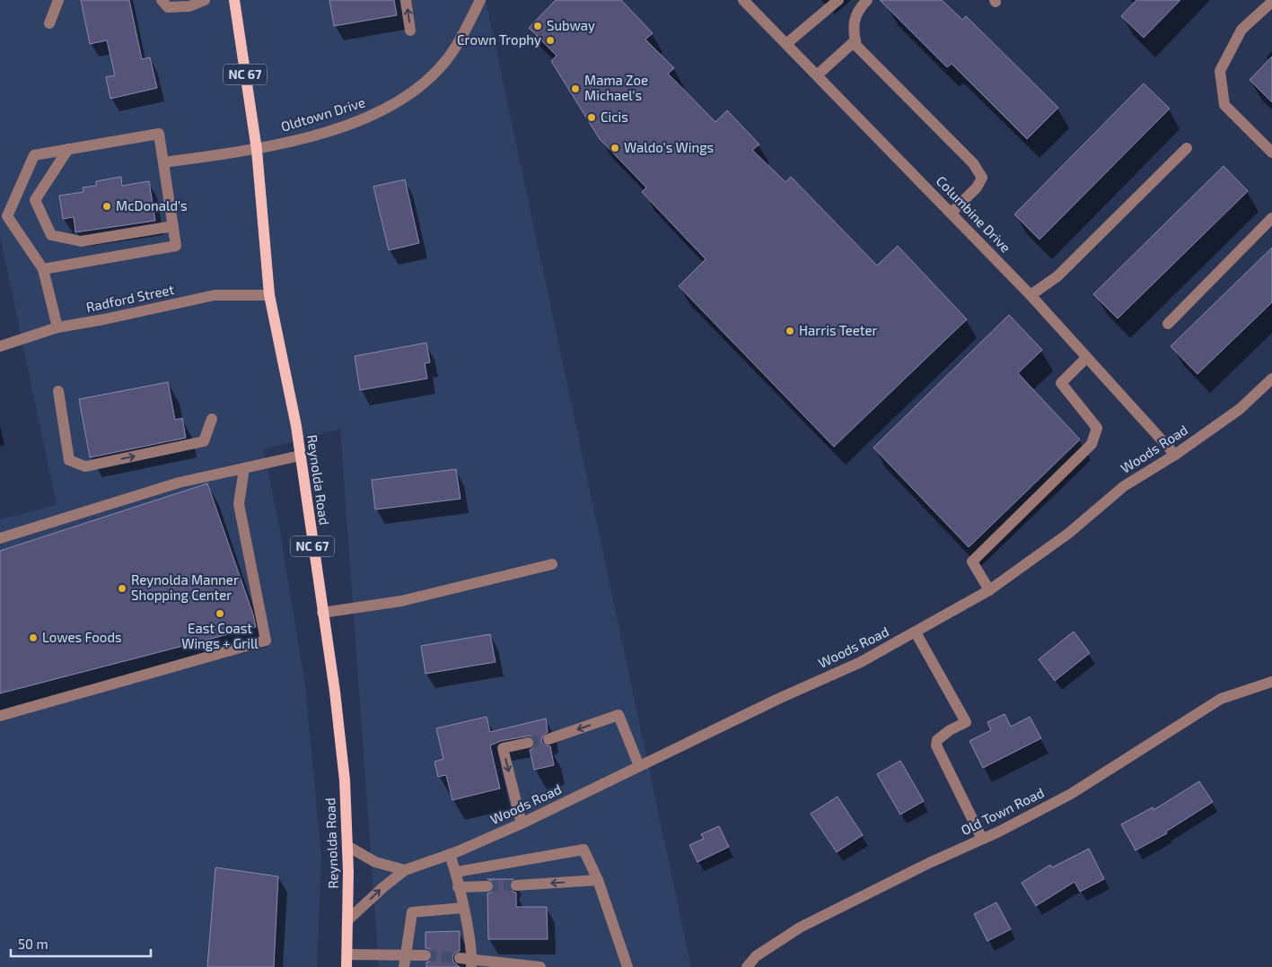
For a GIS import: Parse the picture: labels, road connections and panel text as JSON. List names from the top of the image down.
{
  "streets": {
    "main road": ["NC 67", "Reynolda Road"],
    "street": [
      "Oldtown Drive",
      "Columbine Drive",
      "Radford Street",
      "Woods Road",
      "Old Town Road"
    ]
  },
  "crossings": [
    ["Oldtown Drive", "Reynolda Road"],
    ["Columbine Drive", "Woods Road"],
    ["Radford Street", "Reynolda Road"],
    ["Woods Road", "Reynolda Road"]
  ],
  "places": [
    "Subway",
    "Crown Trophy",
    "Mama Zoe Michael's",
    "Cicis",
    "Waldo's Wings",
    "McDonald's",
    "Harris Teeter",
    "Reynolda Manner Shopping Center",
    "East Coast Wings + Grill",
    "Lowes Foods"
  ],
  "scale_bar": "50 m"
}
